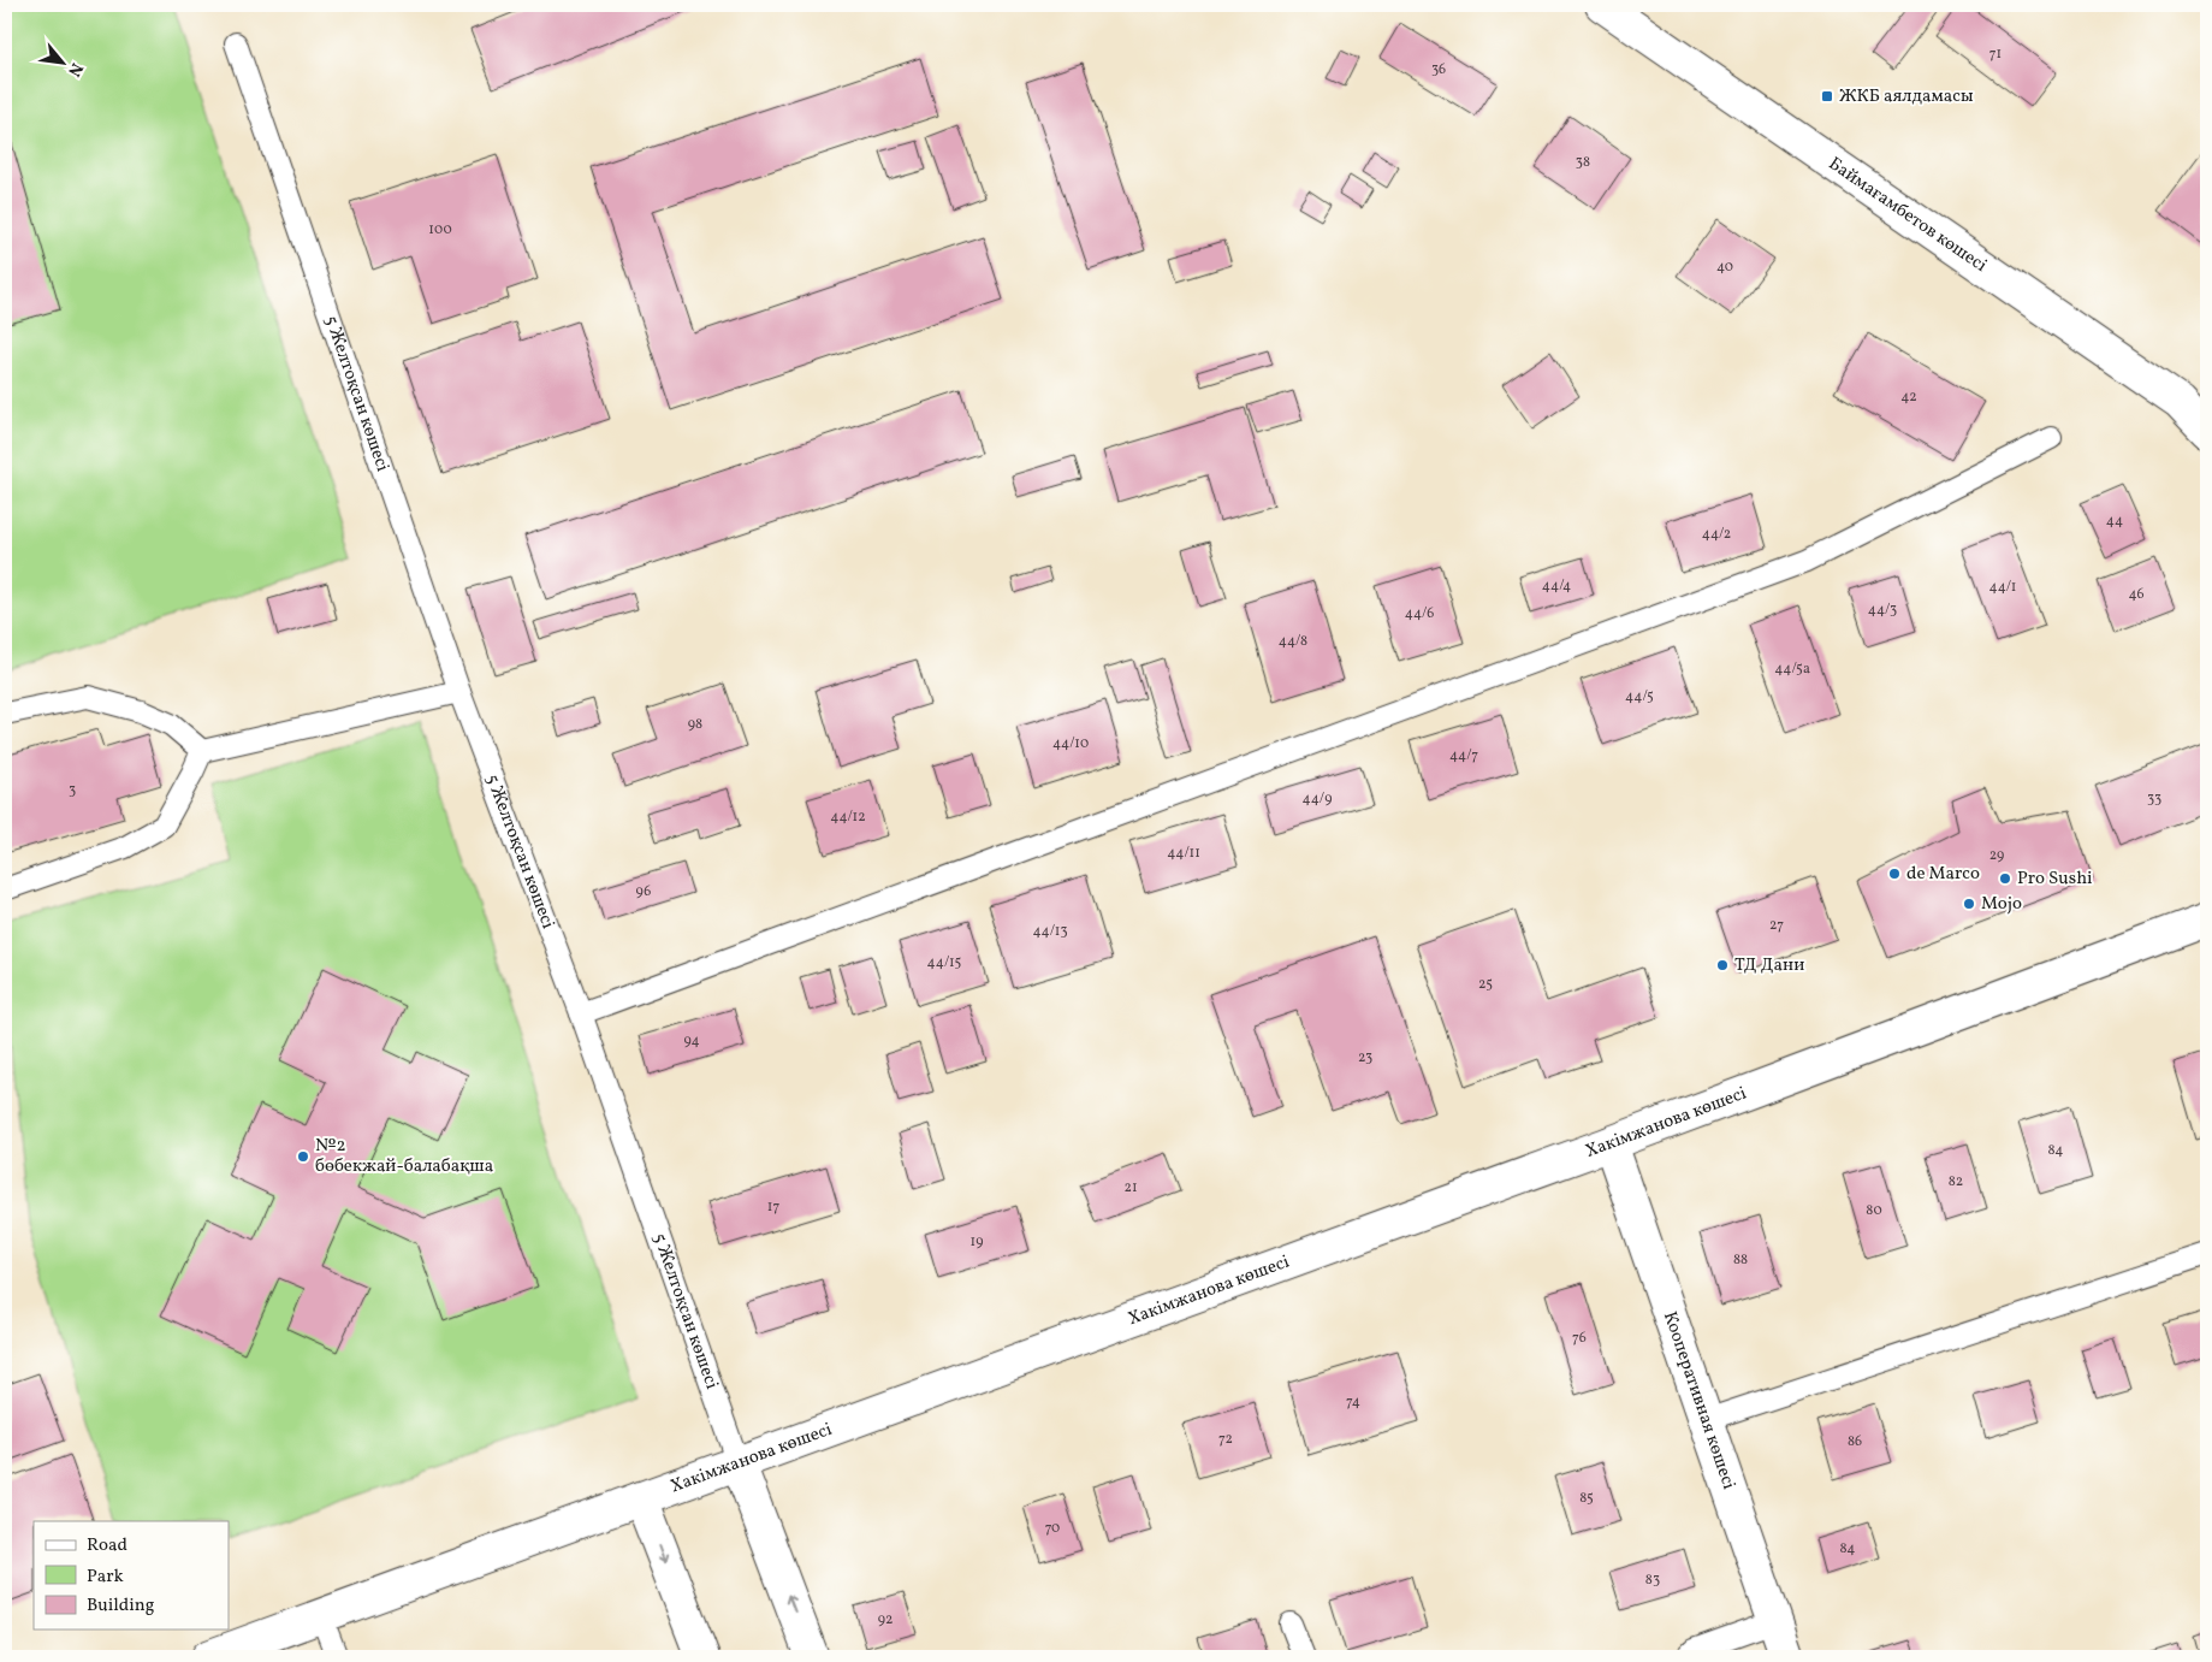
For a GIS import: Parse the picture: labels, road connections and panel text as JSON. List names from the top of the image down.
{
  "streets": {
    "street": [
      "Баймағамбетов көшесі",
      "5 Желтоқсан көшесі",
      "Хакімжанова көшесі",
      "Кооперативная көшесі"
    ]
  },
  "crossings": [
    ["5 Желтоқсан көшесі", "Хакімжанова көшесі"],
    ["Хакімжанова көшесі", "Кооперативная көшесі"]
  ],
  "places": {
    "transit": ["ЖКБ аялдамасы"],
    "other": [
      "de Marco",
      "Pro Sushi",
      "Mojo",
      "ТД Дани",
      "№2 бөбекжай-балабақша"
    ]
  },
  "house_numbers": [
    "71",
    "36",
    "38",
    "100",
    "40",
    "42",
    "44",
    "44/2",
    "44/4",
    "44/1",
    "46",
    "44/3",
    "44/6",
    "44/8",
    "44/5а",
    "44/5",
    "98",
    "44/10",
    "44/7",
    "3",
    "44/9",
    "33",
    "44/12",
    "44/11",
    "29",
    "96",
    "27",
    "44/13",
    "44/15",
    "25",
    "94",
    "23",
    "84",
    "82",
    "21",
    "17",
    "80",
    "19",
    "88",
    "76",
    "74",
    "72",
    "86",
    "85",
    "70",
    "84",
    "83",
    "92"
  ],
  "legend": ["Road", "Park", "Building"],
  "north": "bottom right"
}
